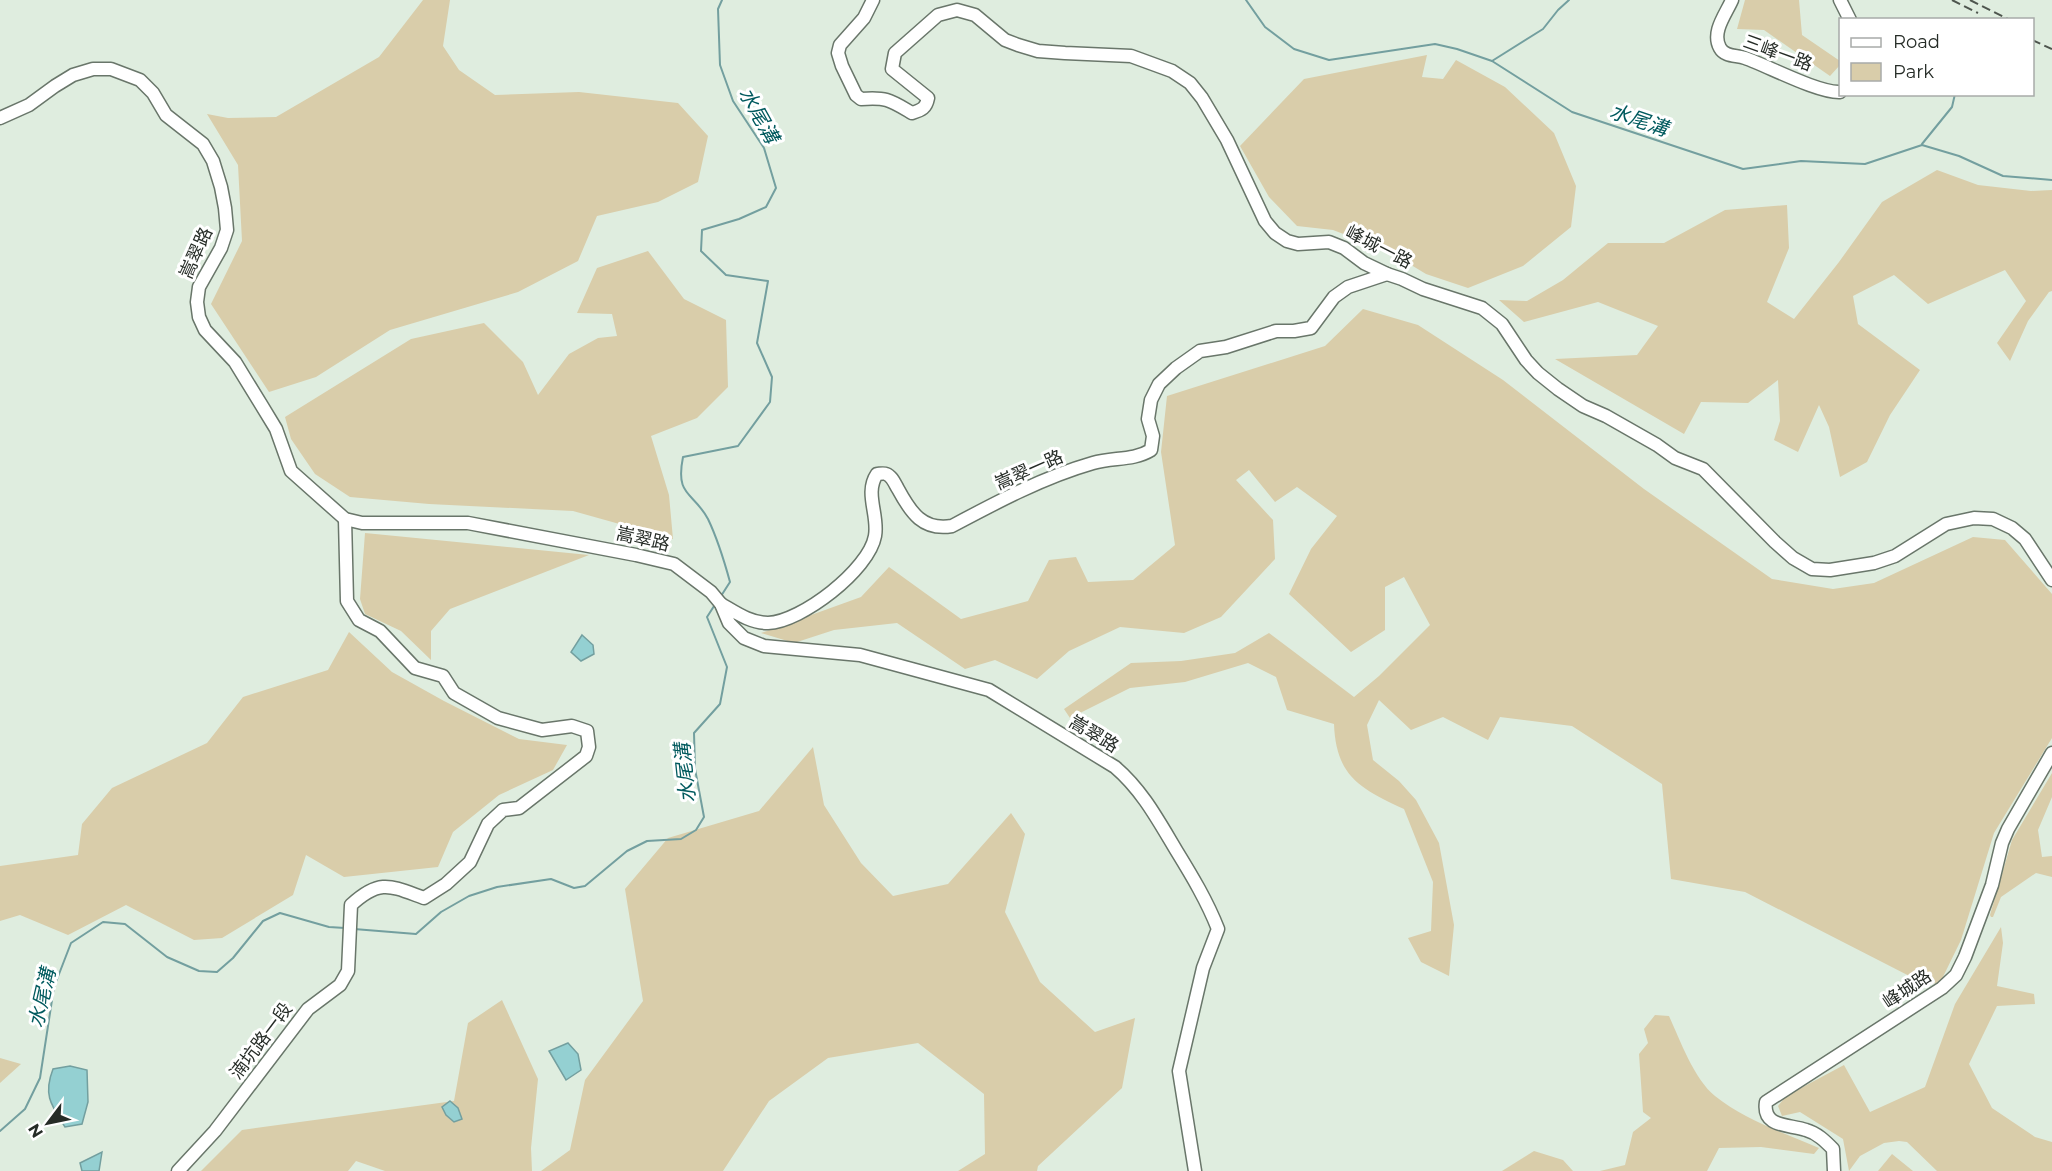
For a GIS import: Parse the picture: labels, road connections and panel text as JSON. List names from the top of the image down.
{
  "streets": {
    "street": [
      "三峰一路",
      "峰城一路",
      "嵩翠路",
      "嵩翠一路",
      "峰城路",
      "湳坑路一段"
    ]
  },
  "crossings": [
    ["峰城一路", "嵩翠一路"],
    ["嵩翠路", "嵩翠一路"],
    ["嵩翠路", "湳坑路一段"]
  ],
  "water": ["水尾溝"],
  "legend": ["Road", "Park"],
  "north": "bottom left"
}
